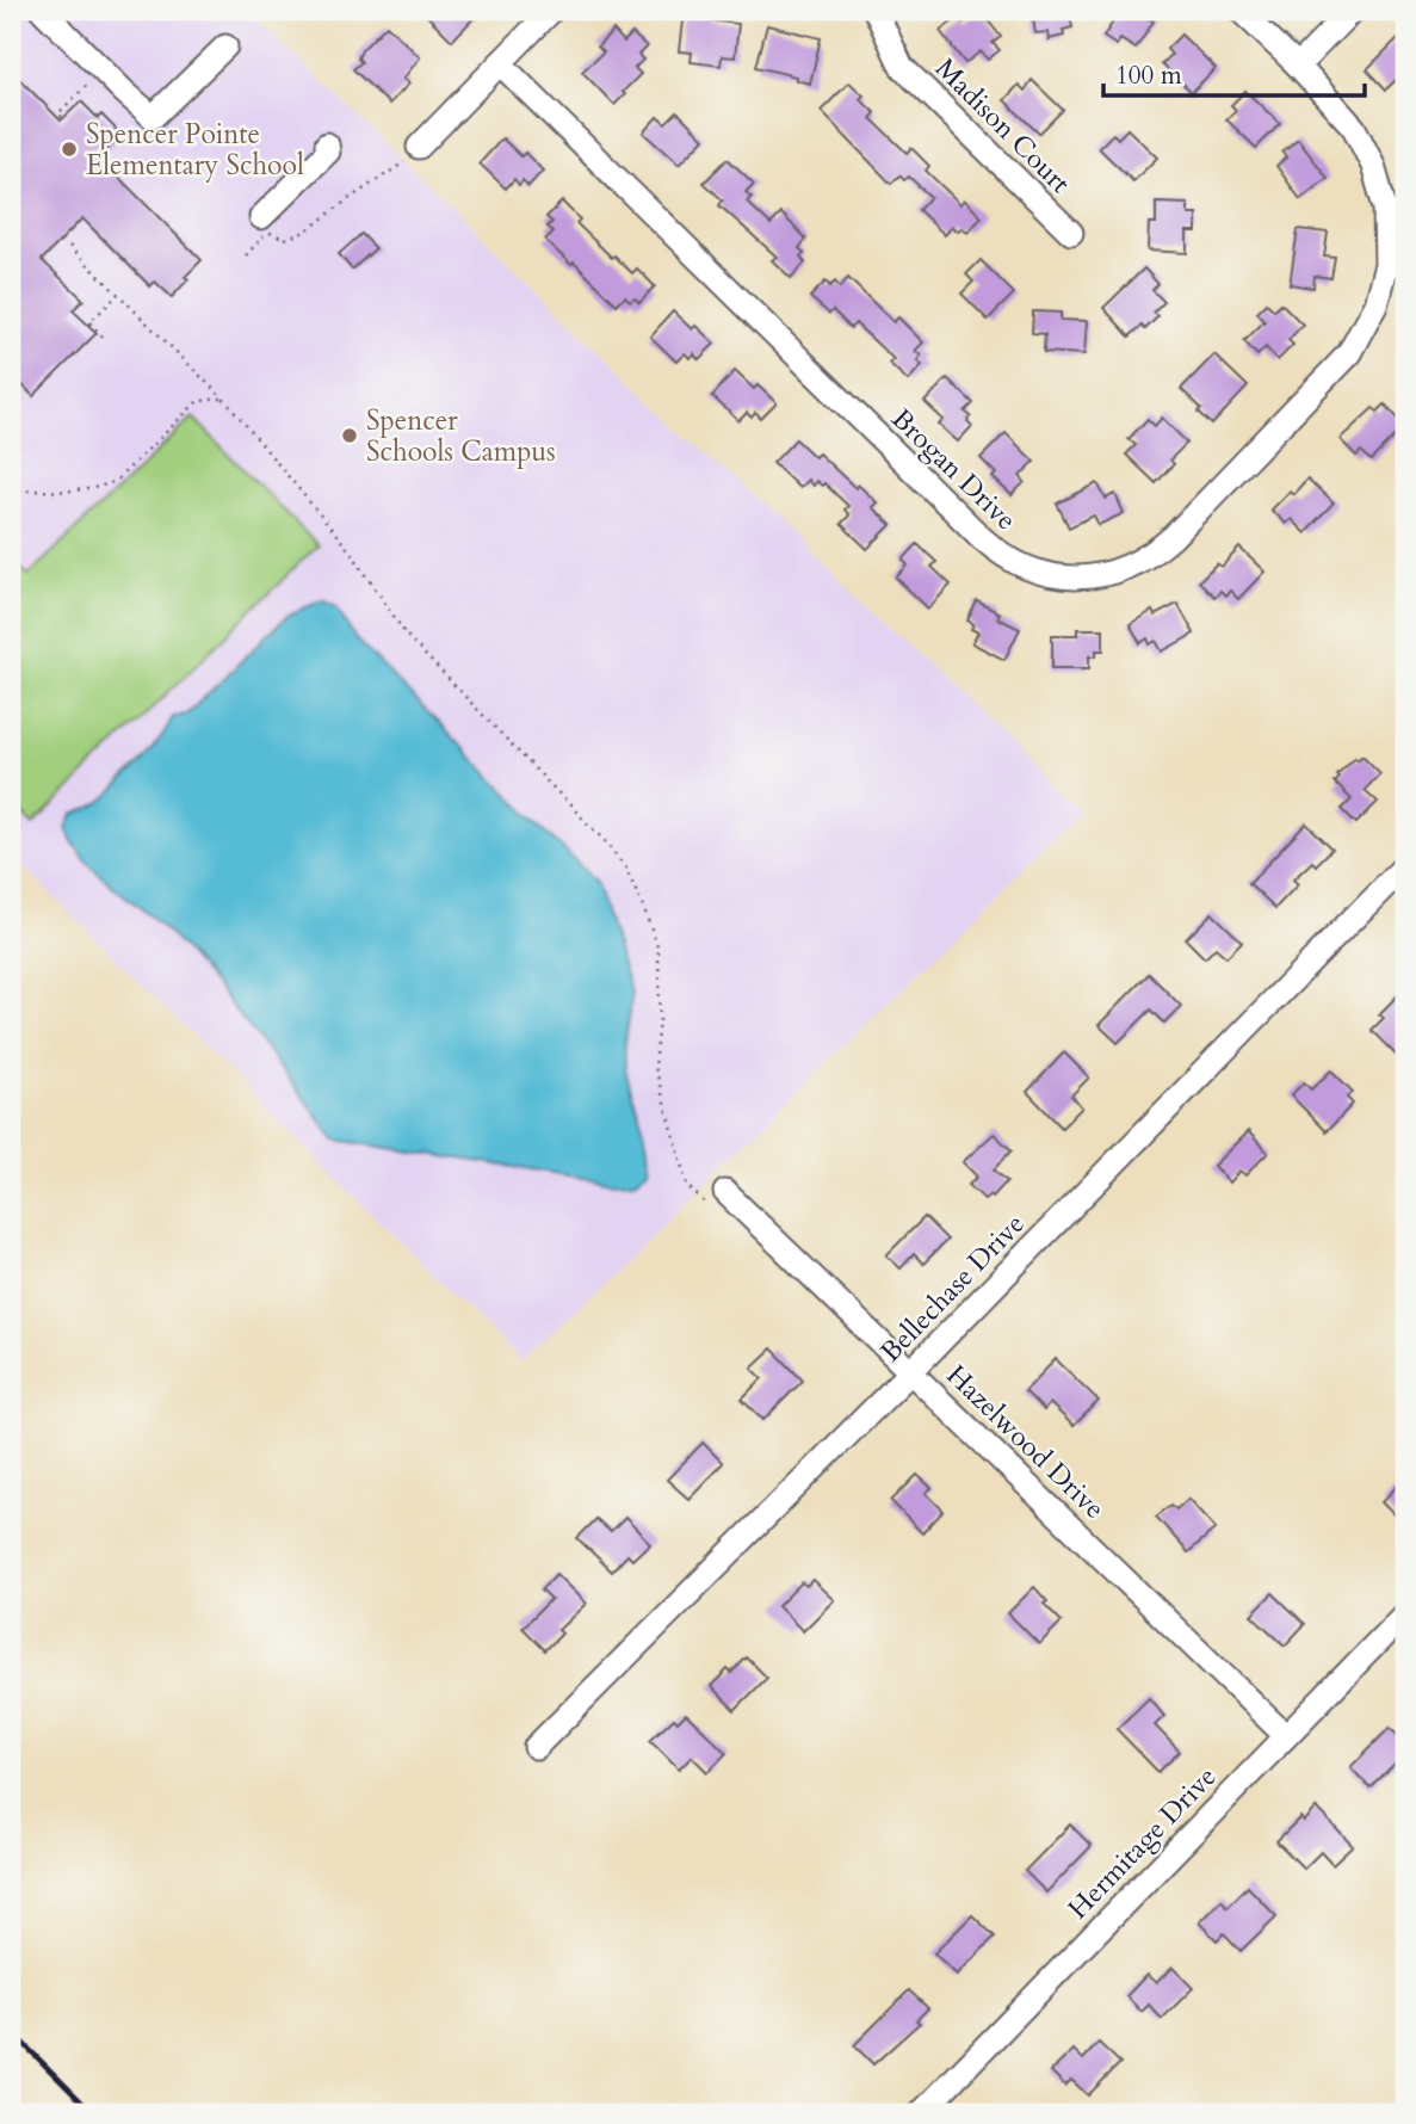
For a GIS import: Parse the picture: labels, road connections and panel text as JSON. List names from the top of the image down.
{
  "streets": {
    "street": [
      "Madison Court",
      "Brogan Drive",
      "Bellechase Drive",
      "Hazelwood Drive",
      "Hermitage Drive"
    ]
  },
  "crossings": [
    ["Bellechase Drive", "Hazelwood Drive"],
    ["Hazelwood Drive", "Hermitage Drive"]
  ],
  "places": ["Spencer Pointe Elementary School", "Spencer Schools Campus"],
  "scale_bar": "100 m"
}
